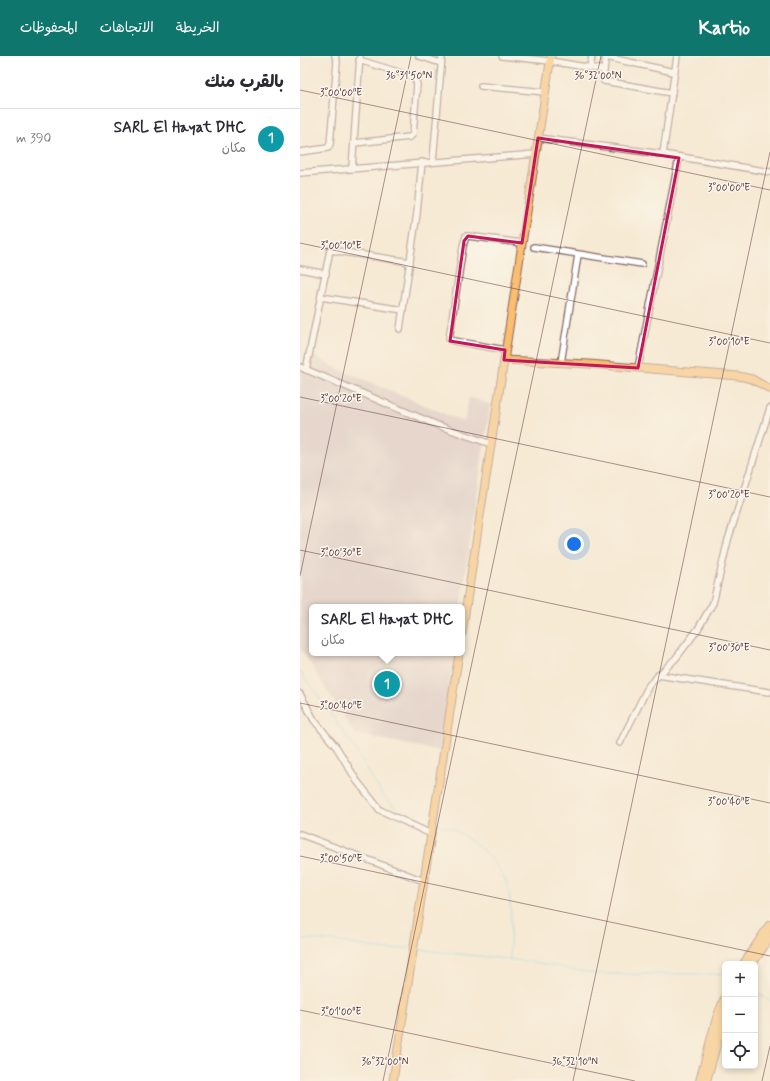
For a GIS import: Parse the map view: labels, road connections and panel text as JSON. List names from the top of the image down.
{
  "page": {
    "header": "Kartio",
    "nav": ["الخريطة", "الاتجاهات", "المحفوظات"],
    "heading": "بالقرب منك",
    "list": [
      {
        "mark": "1",
        "name": "SARL El Hayat DHC",
        "note": "مكان",
        "value": "390 m"
      }
    ],
    "popup": ["SARL El Hayat DHC", "مكان"],
    "pins": "1",
    "map_buttons": ["+", "−"]
  },
  "coordinates": [
    "36°31'50\"N",
    "36°32'00\"N",
    "3°00'00\"E",
    "3°00'10\"E",
    "3°00'20\"E",
    "3°00'30\"E",
    "3°00'40\"E",
    "3°00'50\"E",
    "3°01'00\"E",
    "36°32'10\"N"
  ]
}
